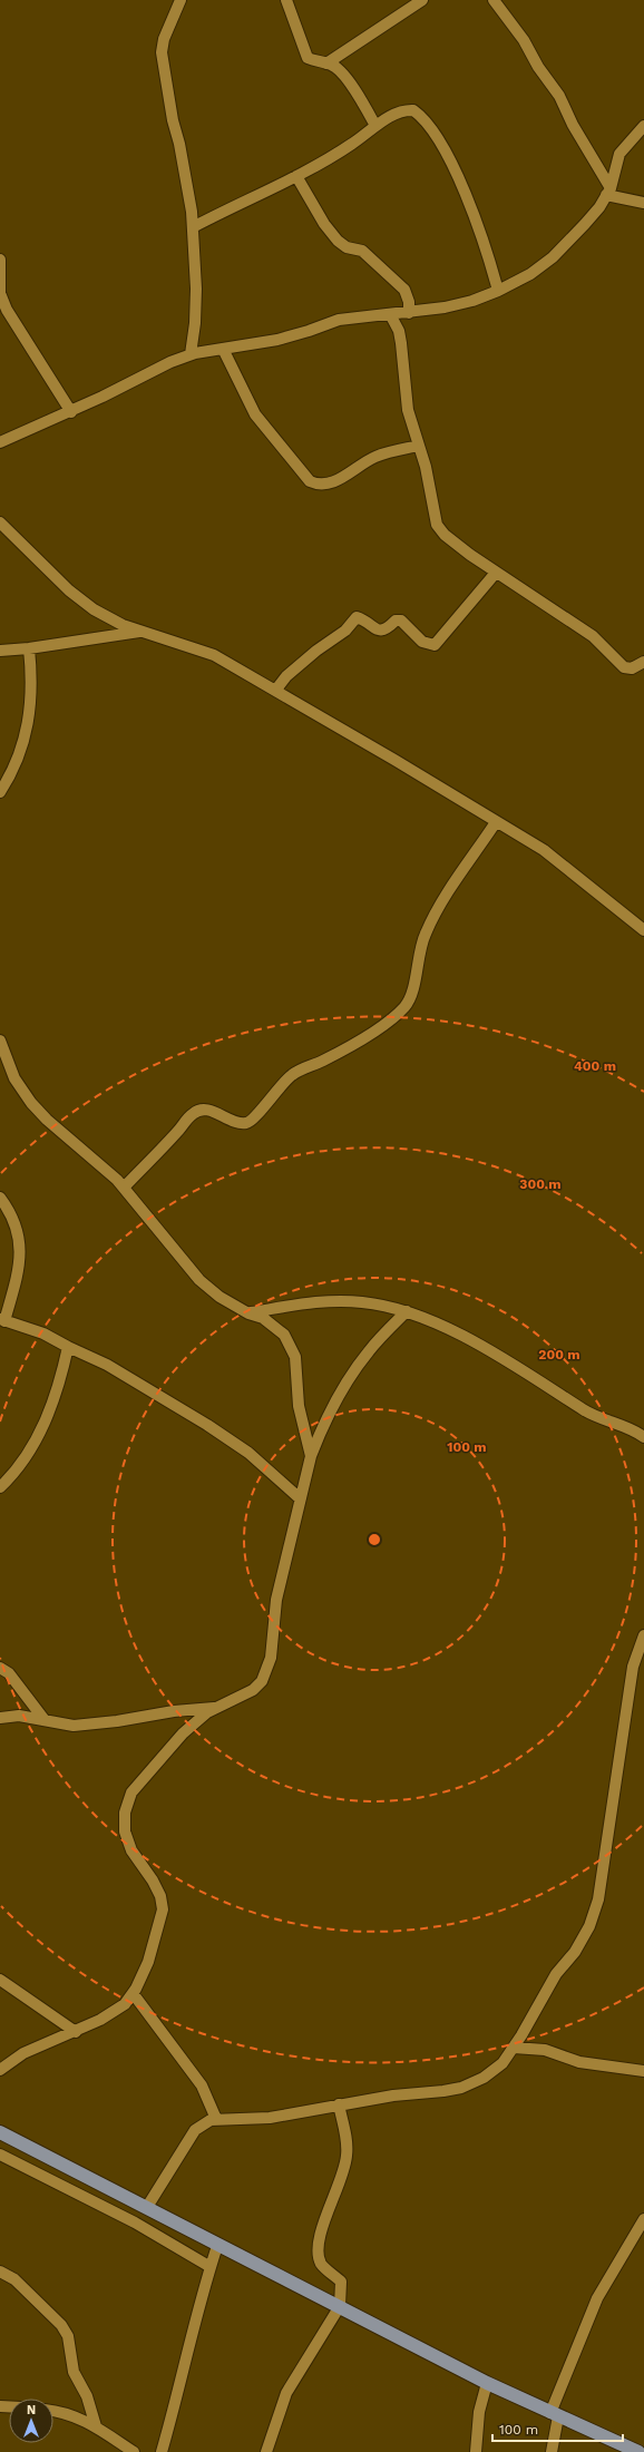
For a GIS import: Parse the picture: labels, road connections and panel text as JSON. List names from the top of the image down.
{
  "scale_bar": "100 m",
  "north": "top",
  "rings": [
    "400 m",
    "300 m",
    "200 m",
    "100 m"
  ]
}
